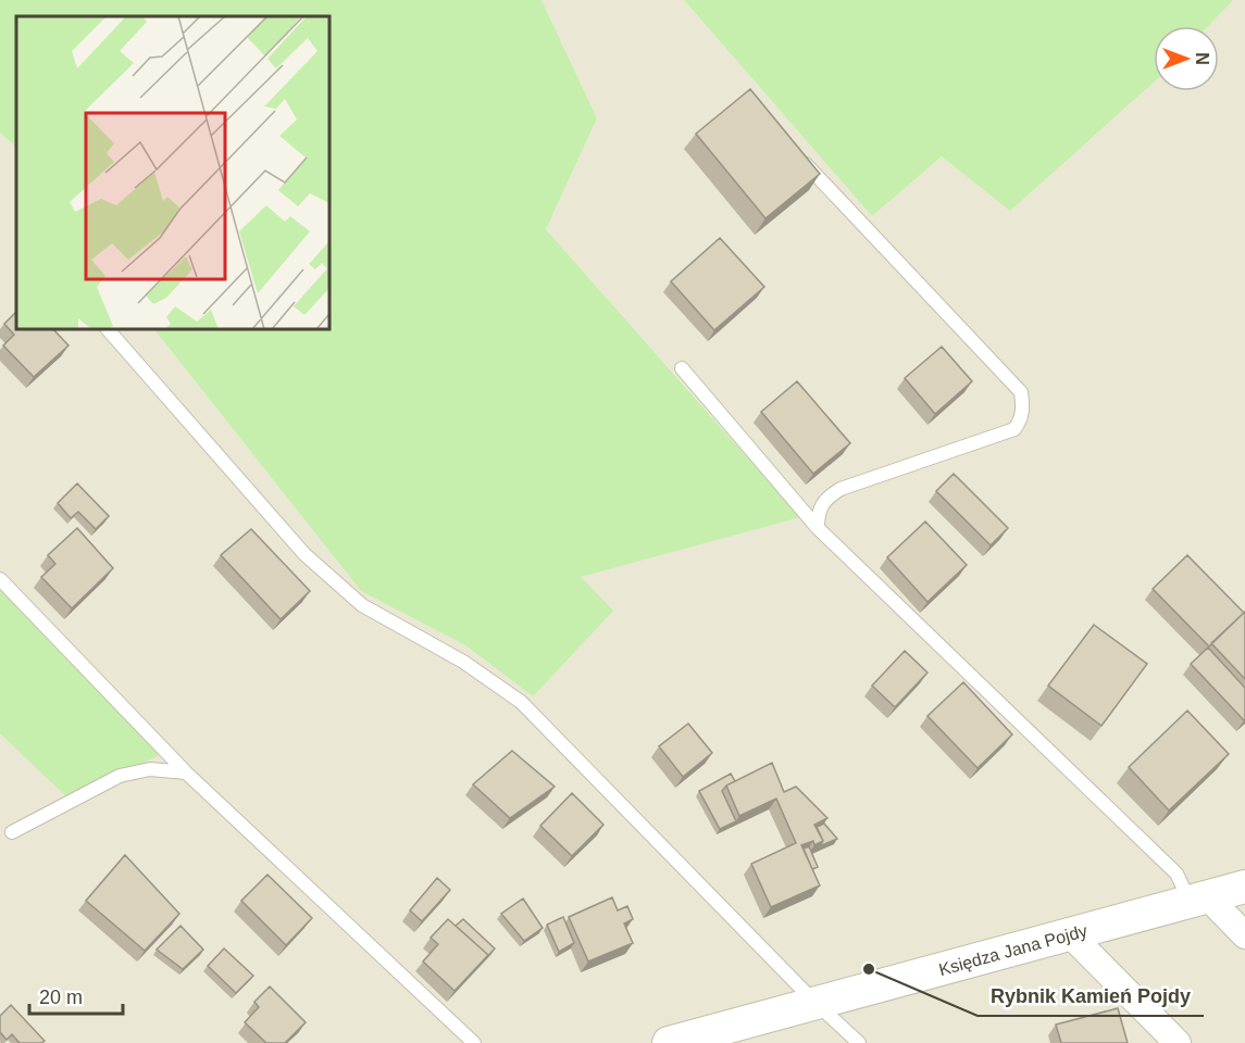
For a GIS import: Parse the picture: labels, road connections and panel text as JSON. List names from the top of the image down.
{
  "streets": {
    "street": ["Księdza Jana Pojdy"]
  },
  "places": ["Rybnik Kamień Pojdy"],
  "scale_bar": "20 m",
  "north": "right"
}
